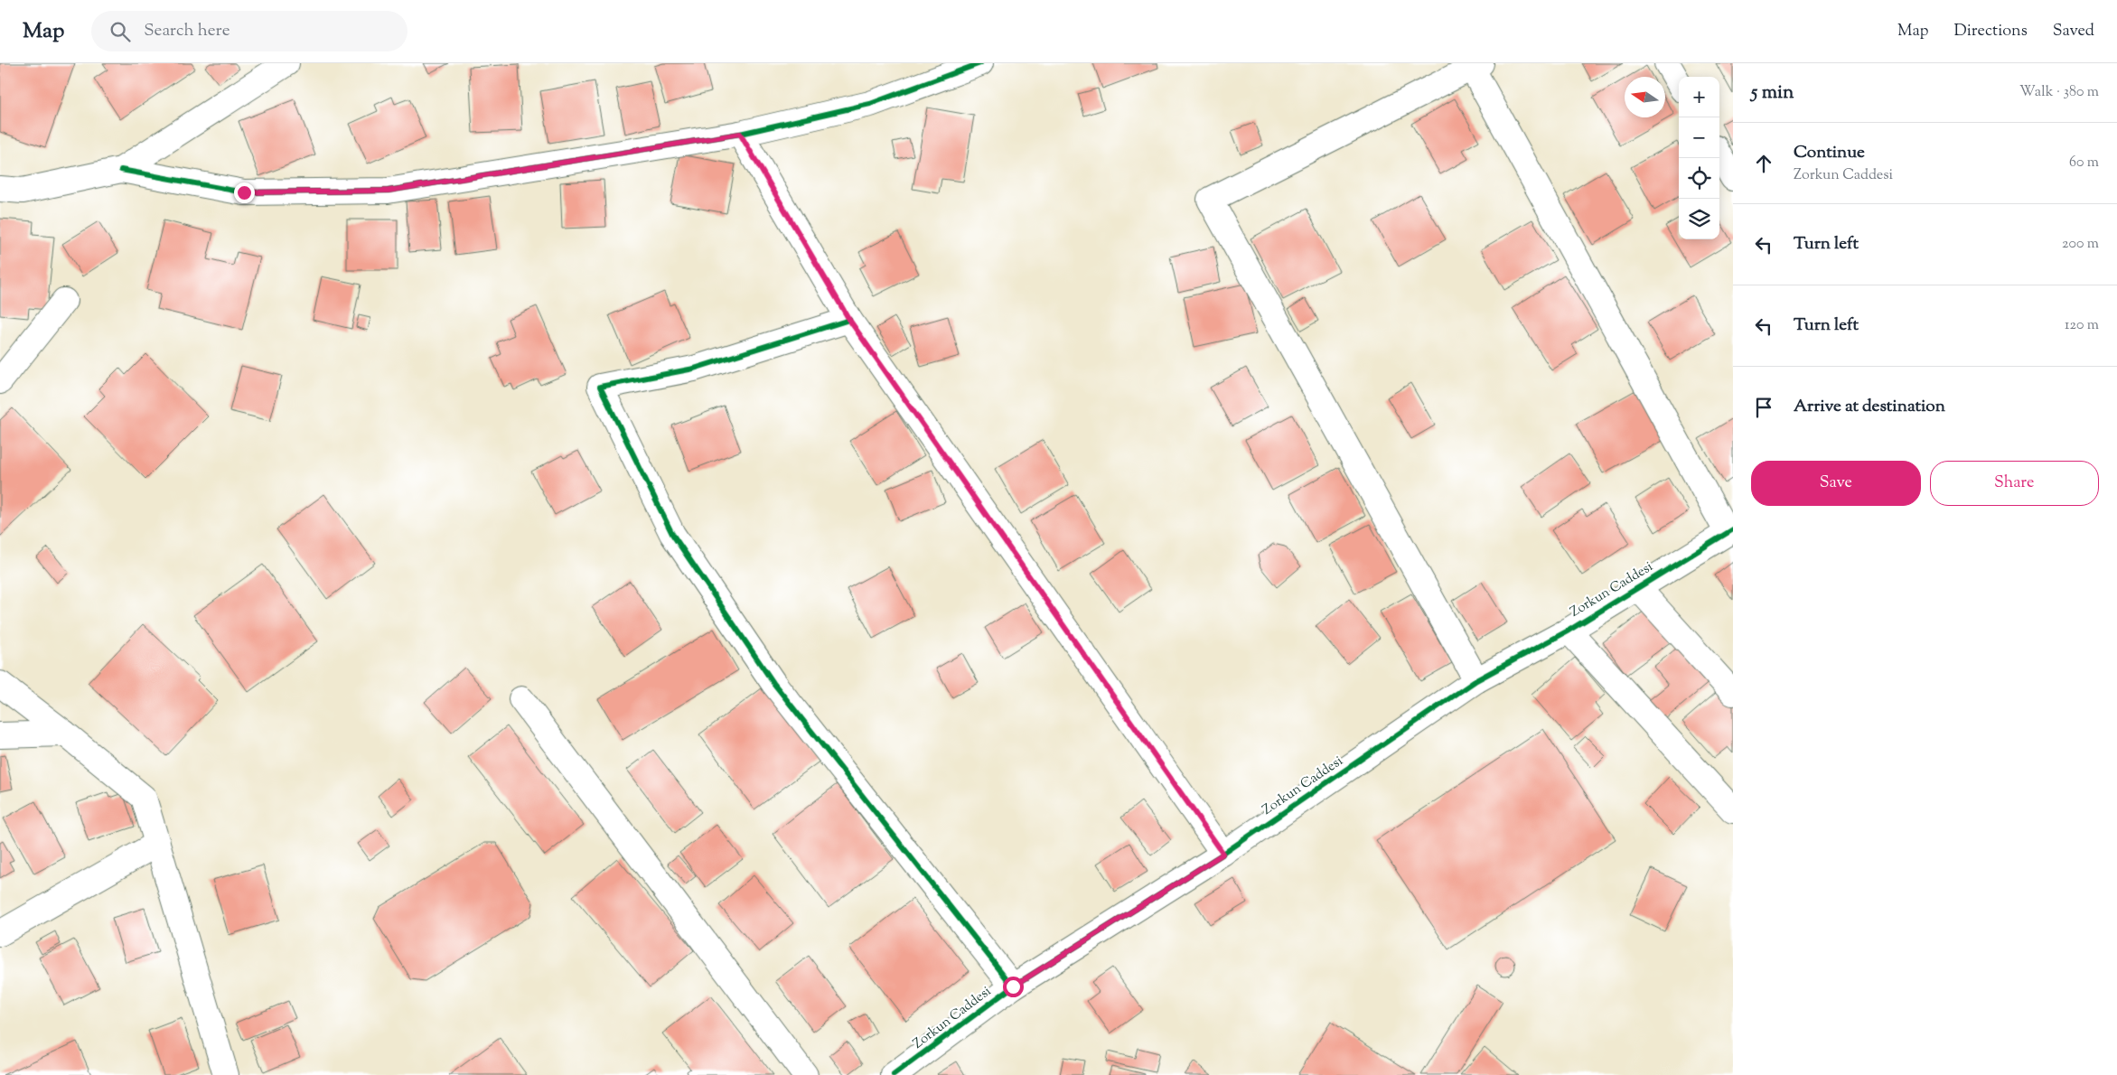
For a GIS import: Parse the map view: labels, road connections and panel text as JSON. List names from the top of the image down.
{
  "streets": {
    "street": ["Zorkun Caddesi"]
  },
  "north": "left",
  "page": {
    "header": "Map",
    "search": "Search here",
    "nav": ["Map", "Directions", "Saved"],
    "heading": ["5 min", "Walk · 380 m"],
    "map_buttons": ["+", "−"],
    "list": [
      ["Continue", "Zorkun Caddesi", "60 m"],
      ["Turn left", "200 m"],
      ["Turn left", "120 m"],
      "Arrive at destination"
    ],
    "buttons": ["Save", "Share"]
  }
}
